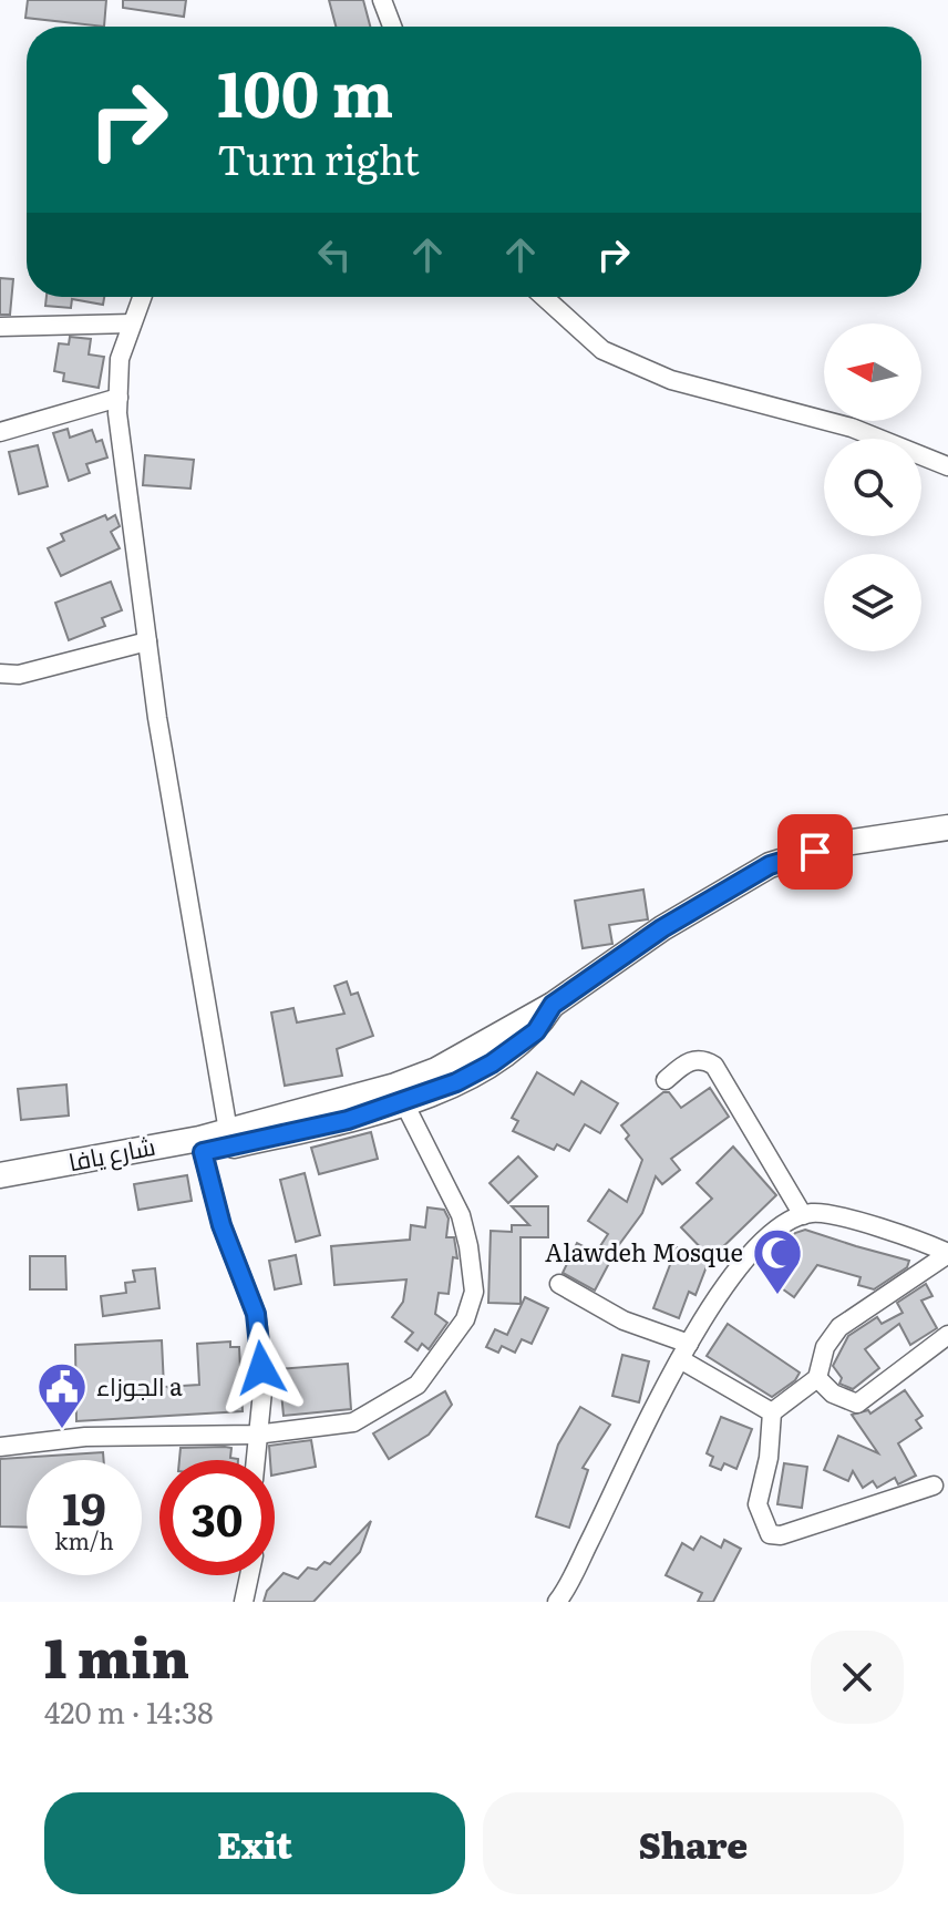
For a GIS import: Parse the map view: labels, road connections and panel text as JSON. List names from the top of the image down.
{
  "streets": {
    "street": ["شارع يافا"]
  },
  "places": {
    "mosque": ["Alawdeh Mosque"],
    "public building": ["الجوزاء a"]
  },
  "north": "left",
  "page": {
    "turn": ["100 m", "Turn right"],
    "speed": "19 km/h",
    "limit": "30",
    "heading": ["1 min", "420 m · 14:38"],
    "buttons": ["Exit", "Share"]
  }
}
